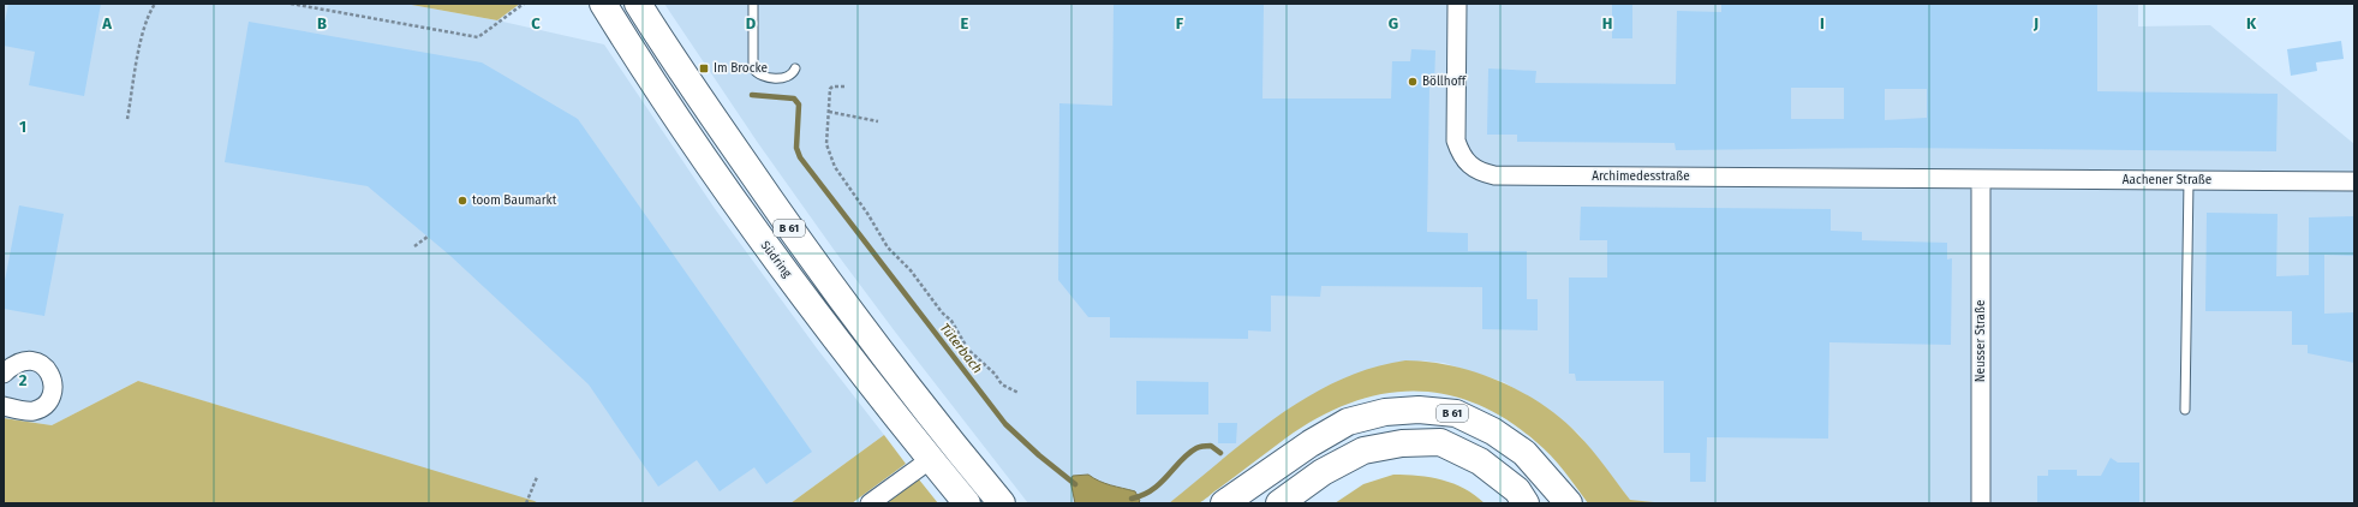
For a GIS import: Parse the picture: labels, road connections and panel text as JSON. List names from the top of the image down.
{
  "streets": {
    "main road": ["B 61", "Südring"],
    "street": ["Archimedesstraße", "Aachener Straße", "Neusser Straße"]
  },
  "crossings": [
    ["Archimedesstraße", "Aachener Straße"],
    ["Archimedesstraße", "Neusser Straße"],
    ["Aachener Straße", "Neusser Straße"]
  ],
  "water": ["Tüterbach"],
  "places": {
    "transit": ["Im Brocke"],
    "other": ["Böllhoff", "toom Baumarkt"]
  },
  "grid": {
    "columns": [
      "A",
      "B",
      "C",
      "D",
      "E",
      "F",
      "G",
      "H",
      "I",
      "J",
      "K"
    ],
    "rows": ["1", "2"]
  }
}
